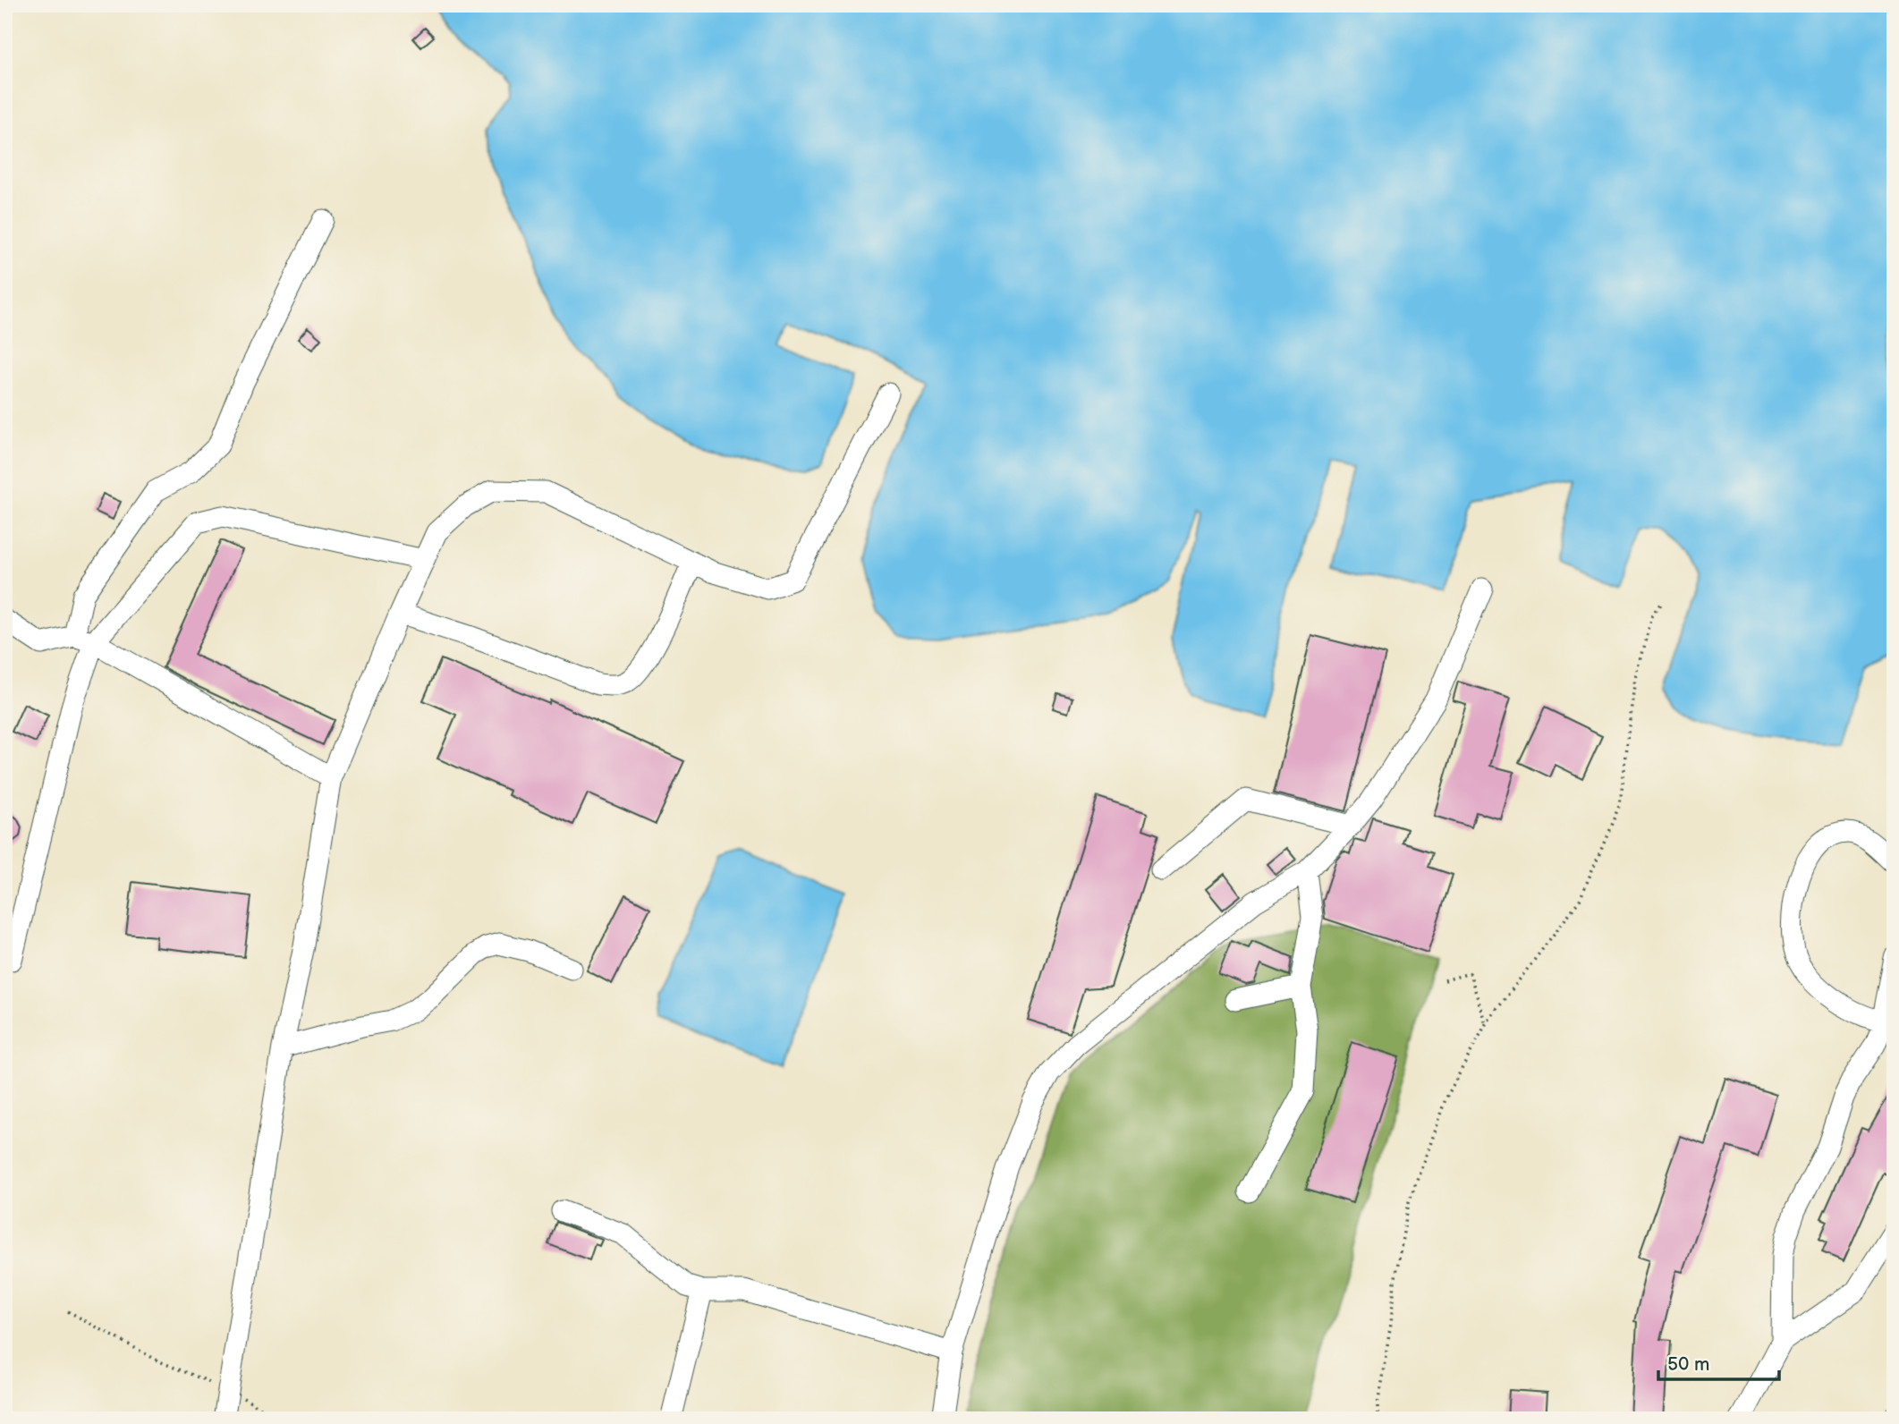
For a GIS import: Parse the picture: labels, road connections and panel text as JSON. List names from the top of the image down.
{
  "scale_bar": "50 m"
}
